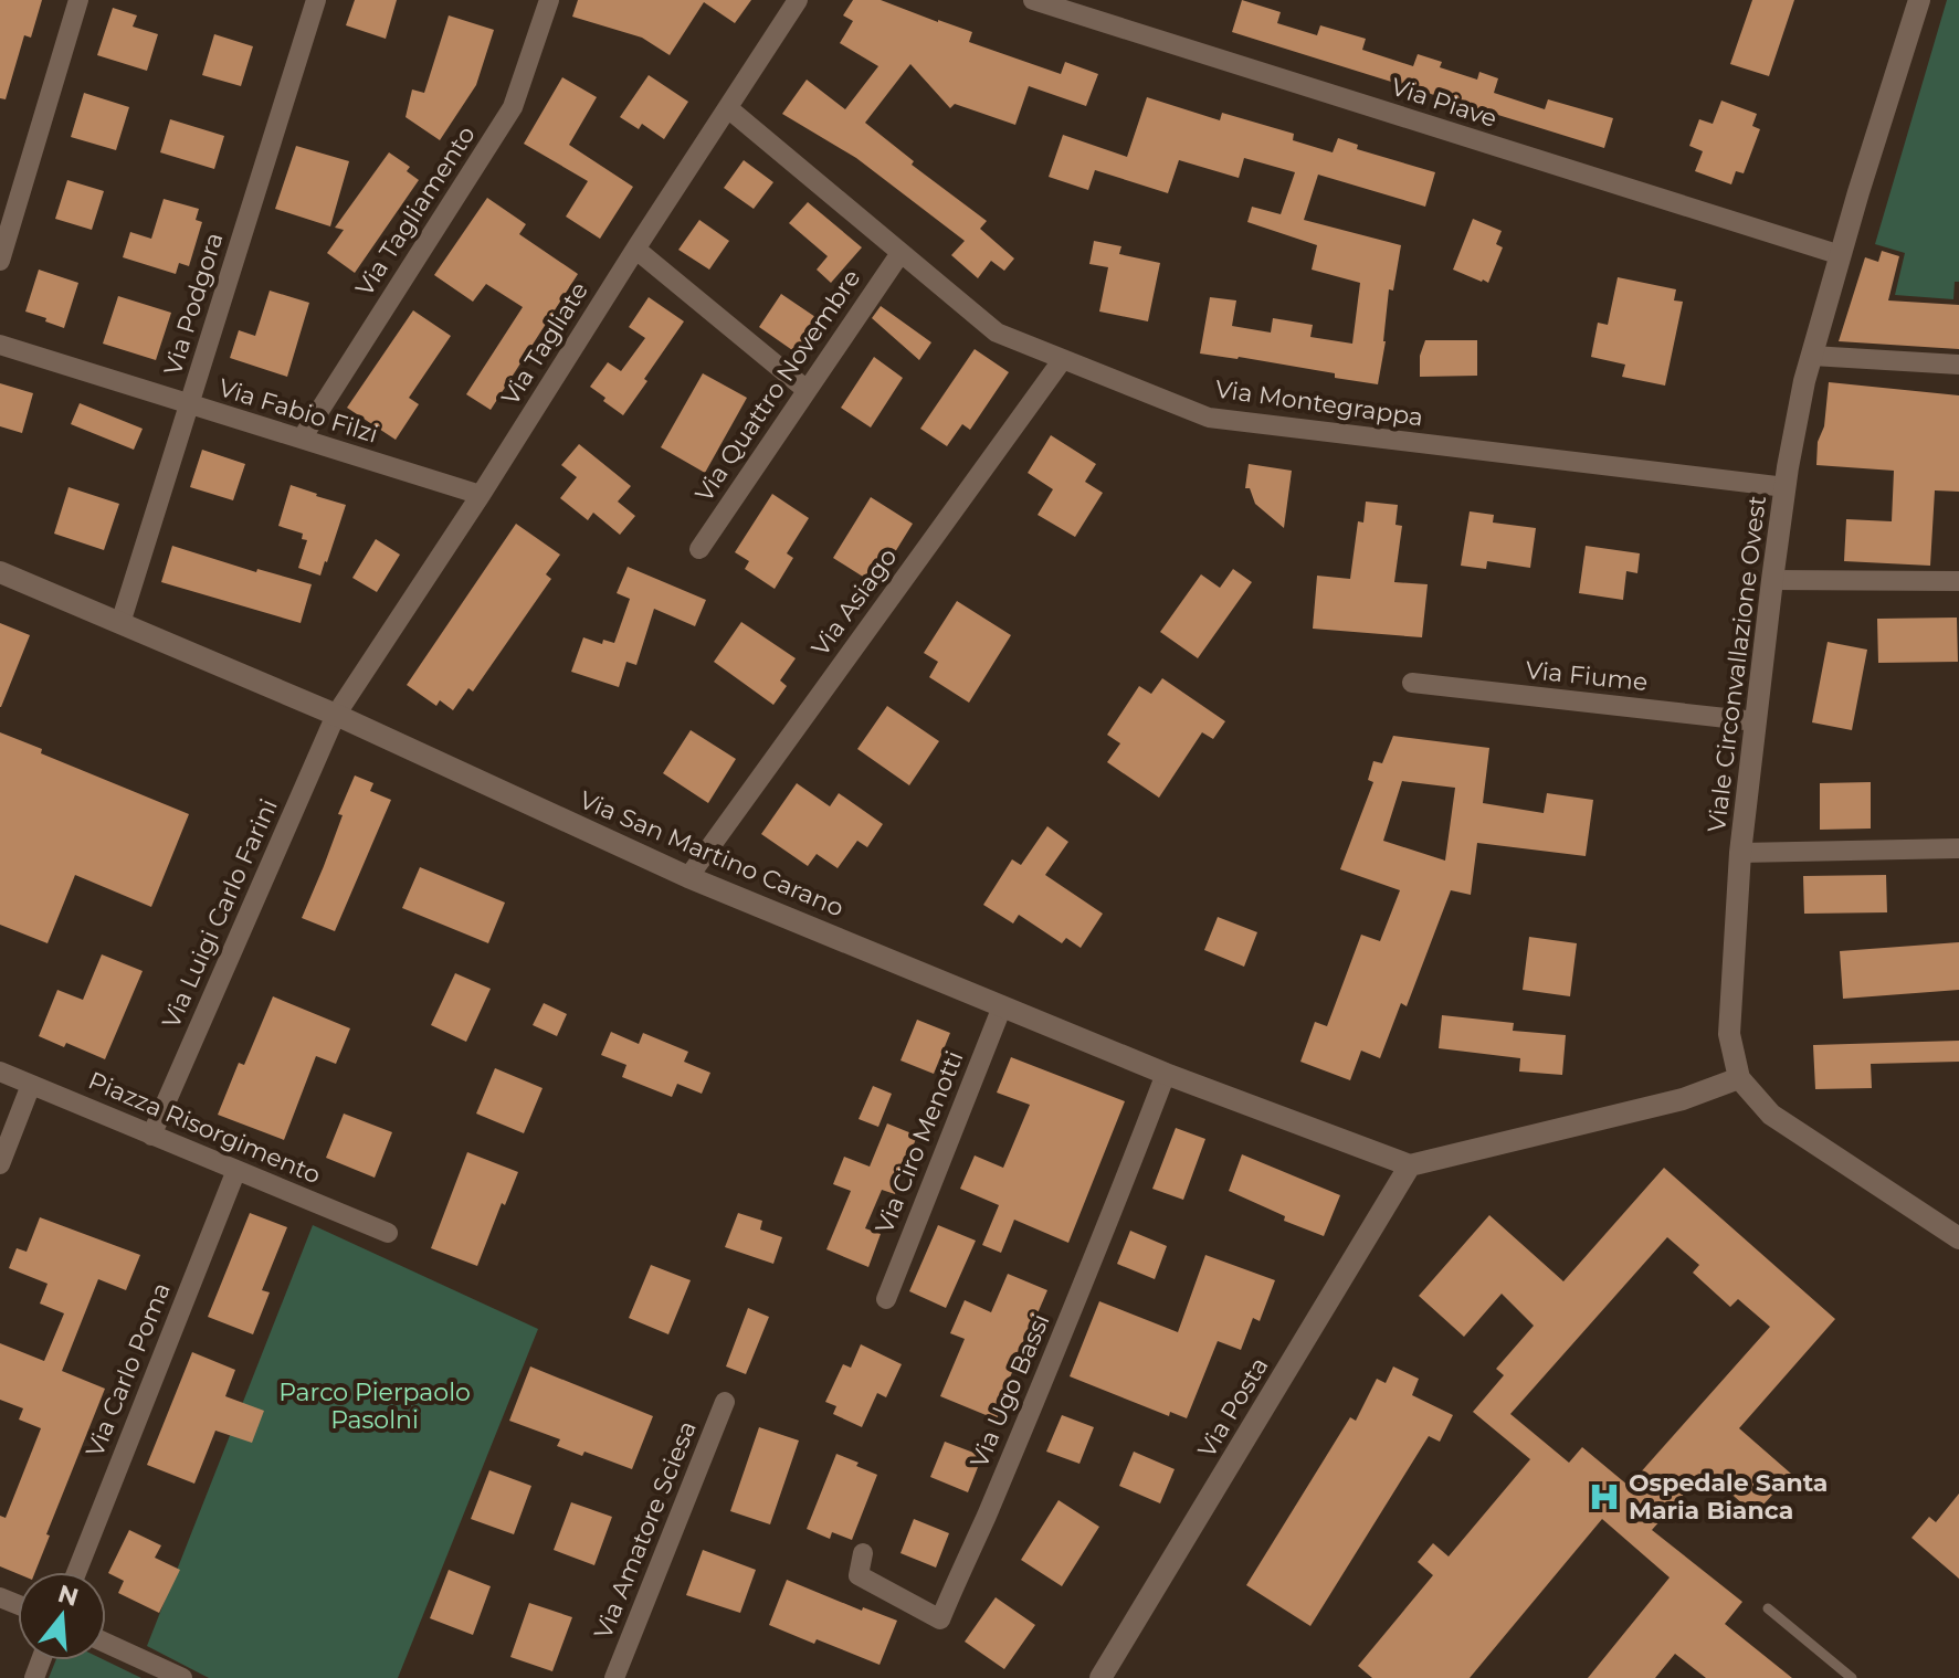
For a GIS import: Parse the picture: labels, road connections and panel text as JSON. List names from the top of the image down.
{
  "streets": {
    "street": [
      "Via Piave",
      "Via Tagliamento",
      "Via Podgora",
      "Via Tagliate",
      "Via Quattro Novembre",
      "Via Montegrappa",
      "Via Fabio Filzi",
      "Via Asiago",
      "Viale Circonvallazione Ovest",
      "Via Fiume",
      "Via San Martino Carano",
      "Via Luigi Carlo Farini",
      "Piazza Risorgimento",
      "Via Ciro Menotti",
      "Via Carlo Poma",
      "Via Ugo Bassi",
      "Via Posta",
      "Via Amatore Sciesa"
    ]
  },
  "crossings": [
    ["Via Piave", "Viale Circonvallazione Ovest"],
    ["Via Tagliamento", "Via Fabio Filzi"],
    ["Via Podgora", "Via Fabio Filzi"],
    ["Via Podgora", "Via San Martino Carano"],
    ["Via Tagliate", "Via Montegrappa"],
    ["Via Tagliate", "Via Fabio Filzi"],
    ["Via Tagliate", "Via San Martino Carano"],
    ["Via Tagliate", "Via Luigi Carlo Farini"],
    ["Via Quattro Novembre", "Via Montegrappa"],
    ["Via Montegrappa", "Via Asiago"],
    ["Via Montegrappa", "Viale Circonvallazione Ovest"],
    ["Via Asiago", "Via San Martino Carano"],
    ["Viale Circonvallazione Ovest", "Via Fiume"],
    ["Via San Martino Carano", "Via Luigi Carlo Farini"],
    ["Via San Martino Carano", "Via Ciro Menotti"],
    ["Via San Martino Carano", "Via Ugo Bassi"],
    ["Via San Martino Carano", "Via Posta"],
    ["Via Luigi Carlo Farini", "Piazza Risorgimento"],
    ["Piazza Risorgimento", "Via Carlo Poma"]
  ],
  "parks": ["Parco Pierpaolo Pasolni"],
  "places": {
    "hospital": ["Ospedale Santa Maria Bianca"]
  },
  "north": "top"
}
